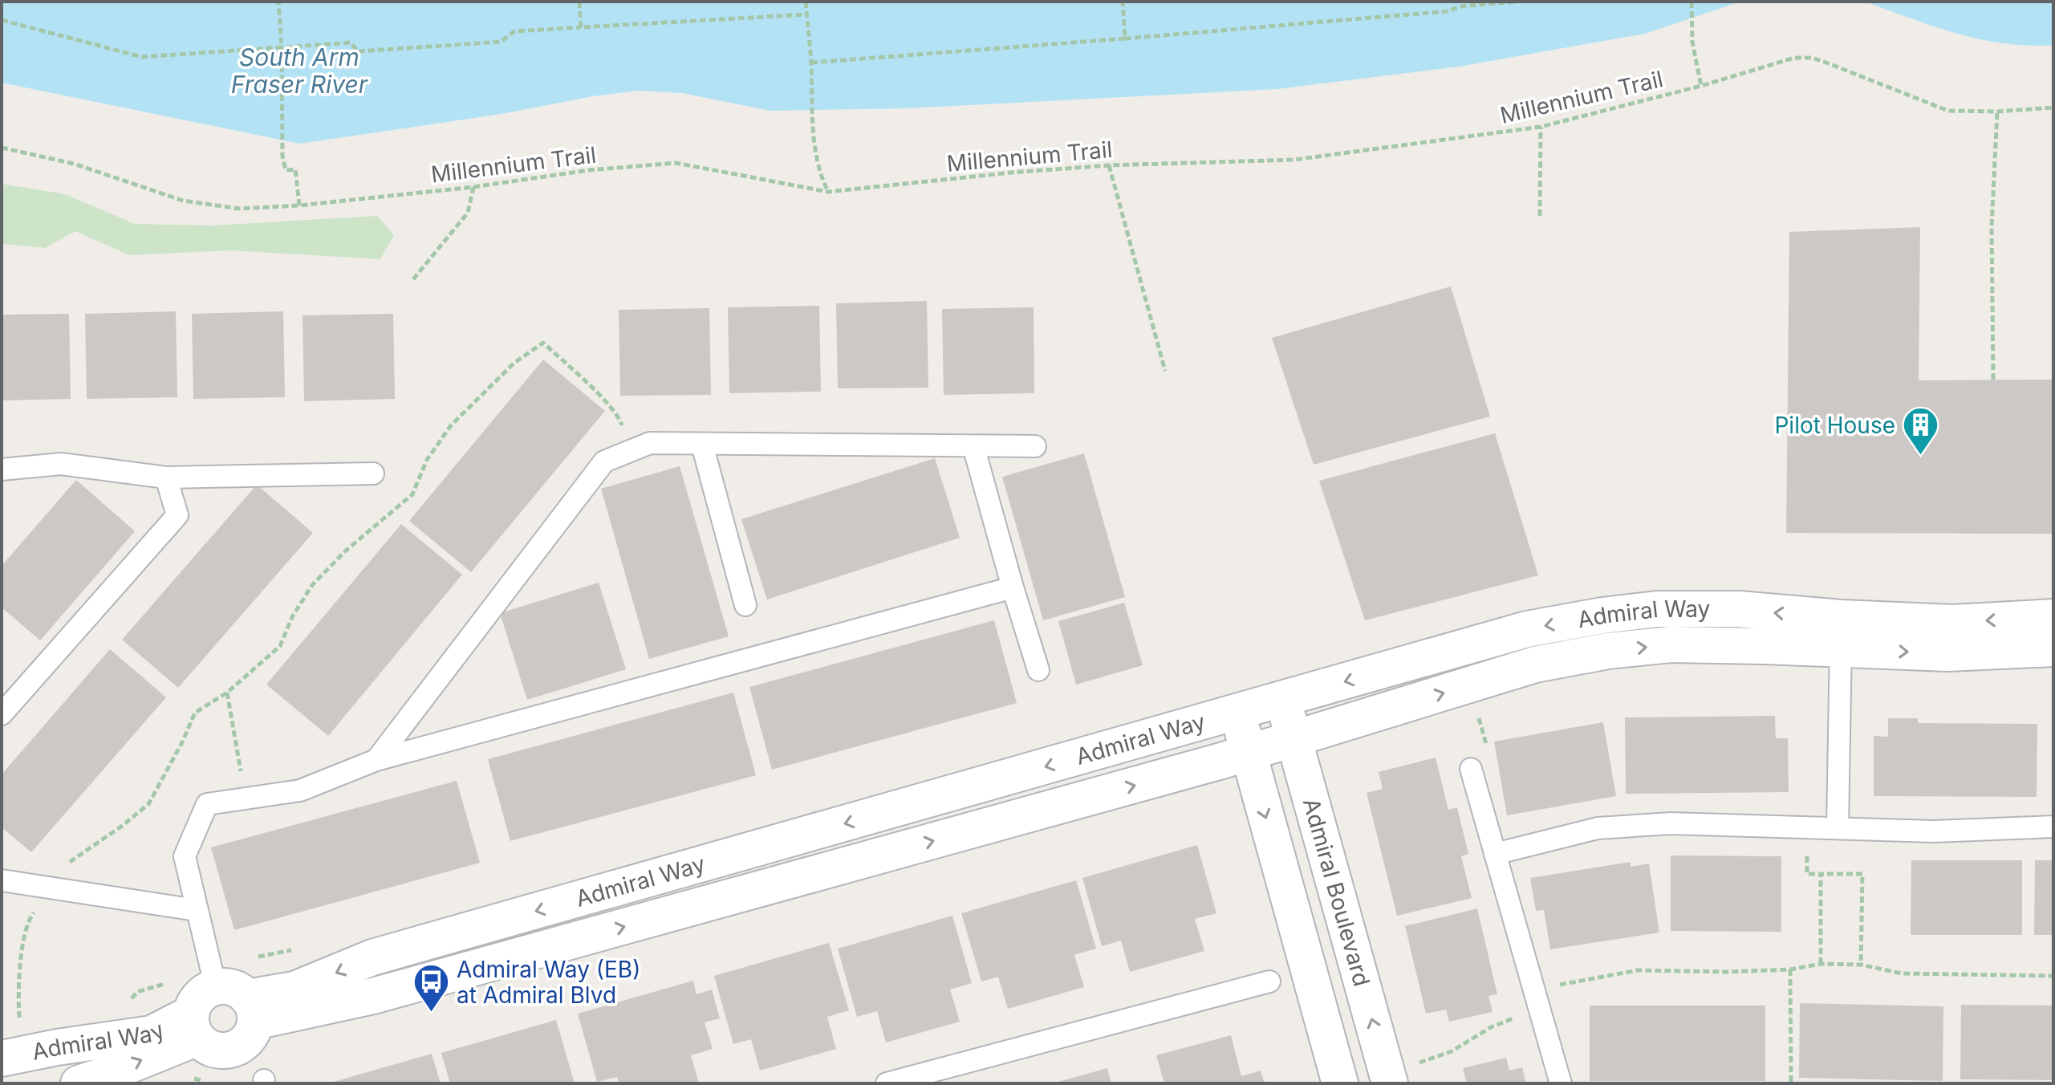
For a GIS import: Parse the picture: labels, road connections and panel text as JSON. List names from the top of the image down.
{
  "streets": {
    "street": ["Admiral Way", "Admiral Boulevard"],
    "path": ["Millennium Trail"]
  },
  "crossings": [
    ["Admiral Way", "Admiral Boulevard"]
  ],
  "water": ["South Arm Fraser River"],
  "places": {
    "building": ["Pilot House"],
    "bus stop": ["Admiral Way (EB) at Admiral Blvd"]
  }
}
